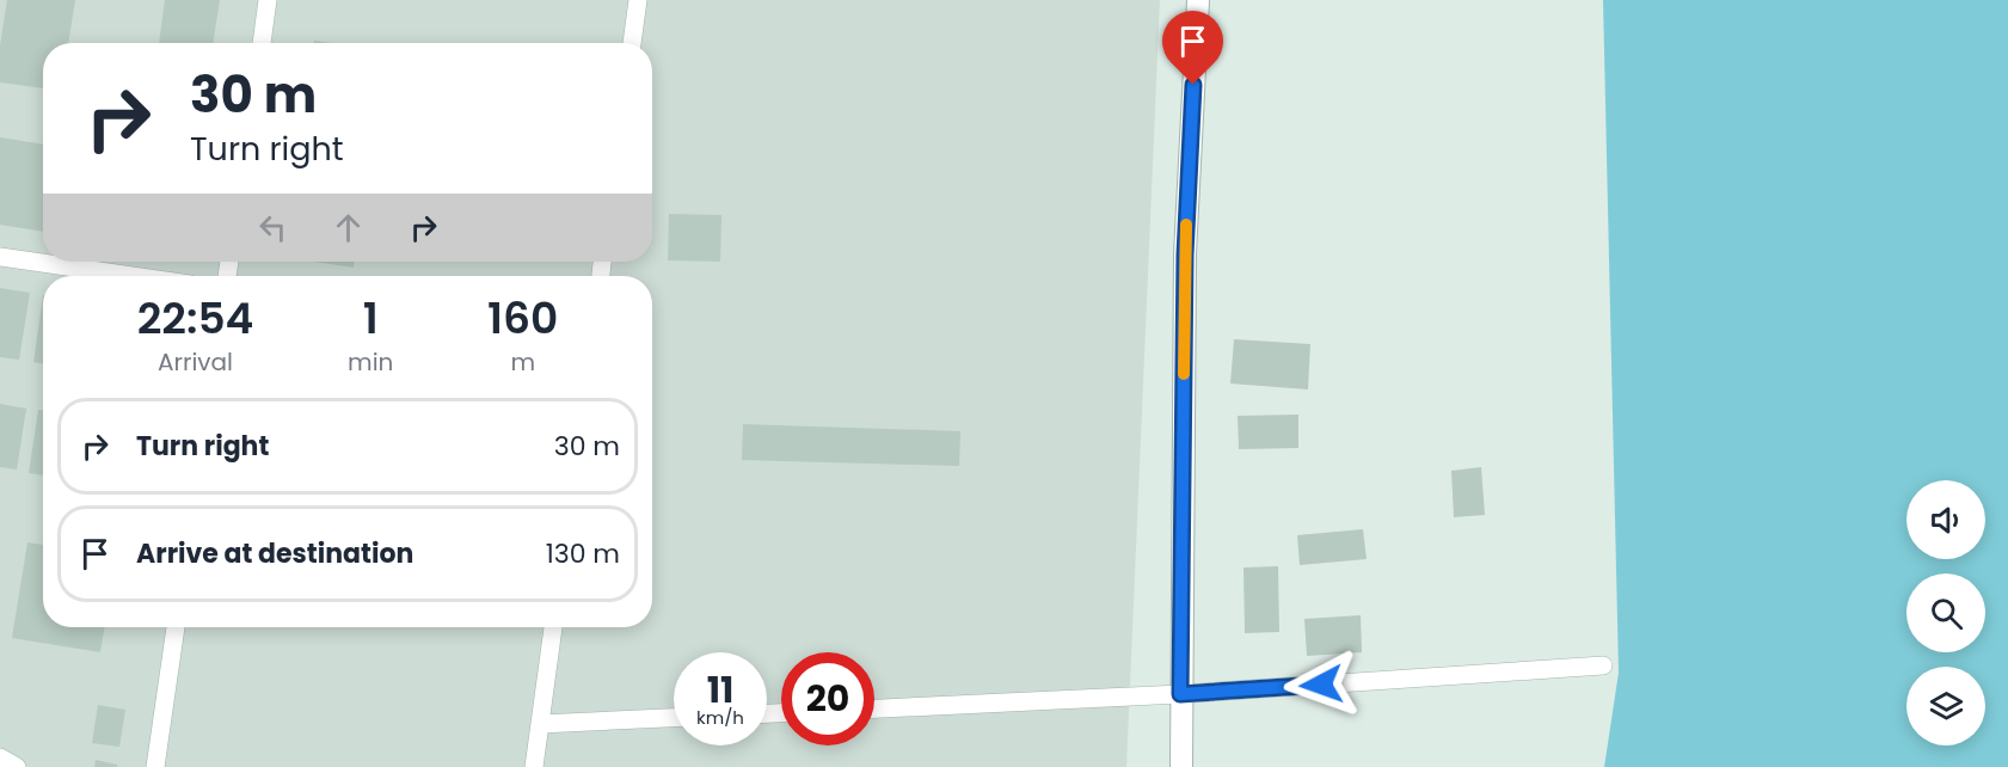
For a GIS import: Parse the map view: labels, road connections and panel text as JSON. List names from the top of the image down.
{
  "page": {
    "turn": ["30 m", "Turn right"],
    "eta": [
      "22:54",
      "Arrival",
      "1",
      "min",
      "160",
      "m"
    ],
    "list": [
      {
        "name": "Turn right",
        "value": "30 m"
      },
      {
        "name": "Arrive at destination",
        "value": "130 m"
      }
    ],
    "speed": "11 km/h",
    "limit": "20"
  }
}
